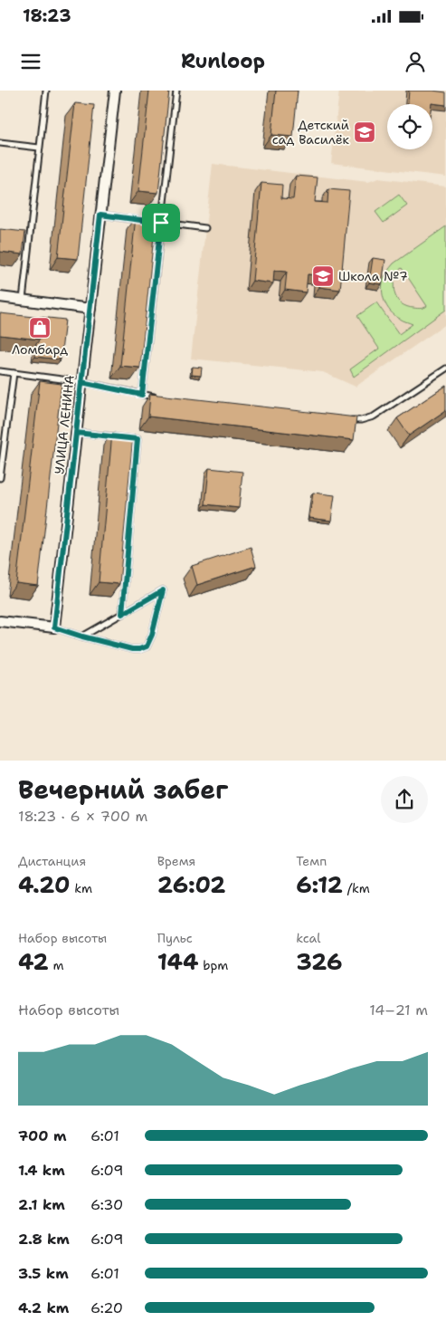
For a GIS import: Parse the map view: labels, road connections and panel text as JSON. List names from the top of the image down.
{
  "streets": {
    "street": ["УЛИЦА ЛЕНИНА"]
  },
  "places": {
    "school or university": ["Детский сад Василёк", "Школа №7"],
    "shop": ["Ломбард"]
  },
  "page": {
    "status": "18:23",
    "header": "Runloop",
    "heading": ["Вечерний забег", "18:23 · 6 × 700 m"],
    "stats": [
      ["Дистанция", "4.20 km"],
      ["Время", "26:02"],
      ["Темп", "6:12 /km"],
      ["Набор высоты", "42 m"],
      ["Пульс", "144 bpm"],
      ["kcal", "326"]
    ],
    "chart": ["Набор высоты", "14–21 m"],
    "list": [
      {
        "name": "700 m",
        "note": "6:01"
      },
      {
        "name": "1.4 km",
        "note": "6:09"
      },
      {
        "name": "2.1 km",
        "note": "6:30"
      },
      {
        "name": "2.8 km",
        "note": "6:09"
      },
      {
        "name": "3.5 km",
        "note": "6:01"
      },
      {
        "name": "4.2 km",
        "note": "6:20"
      }
    ]
  }
}
